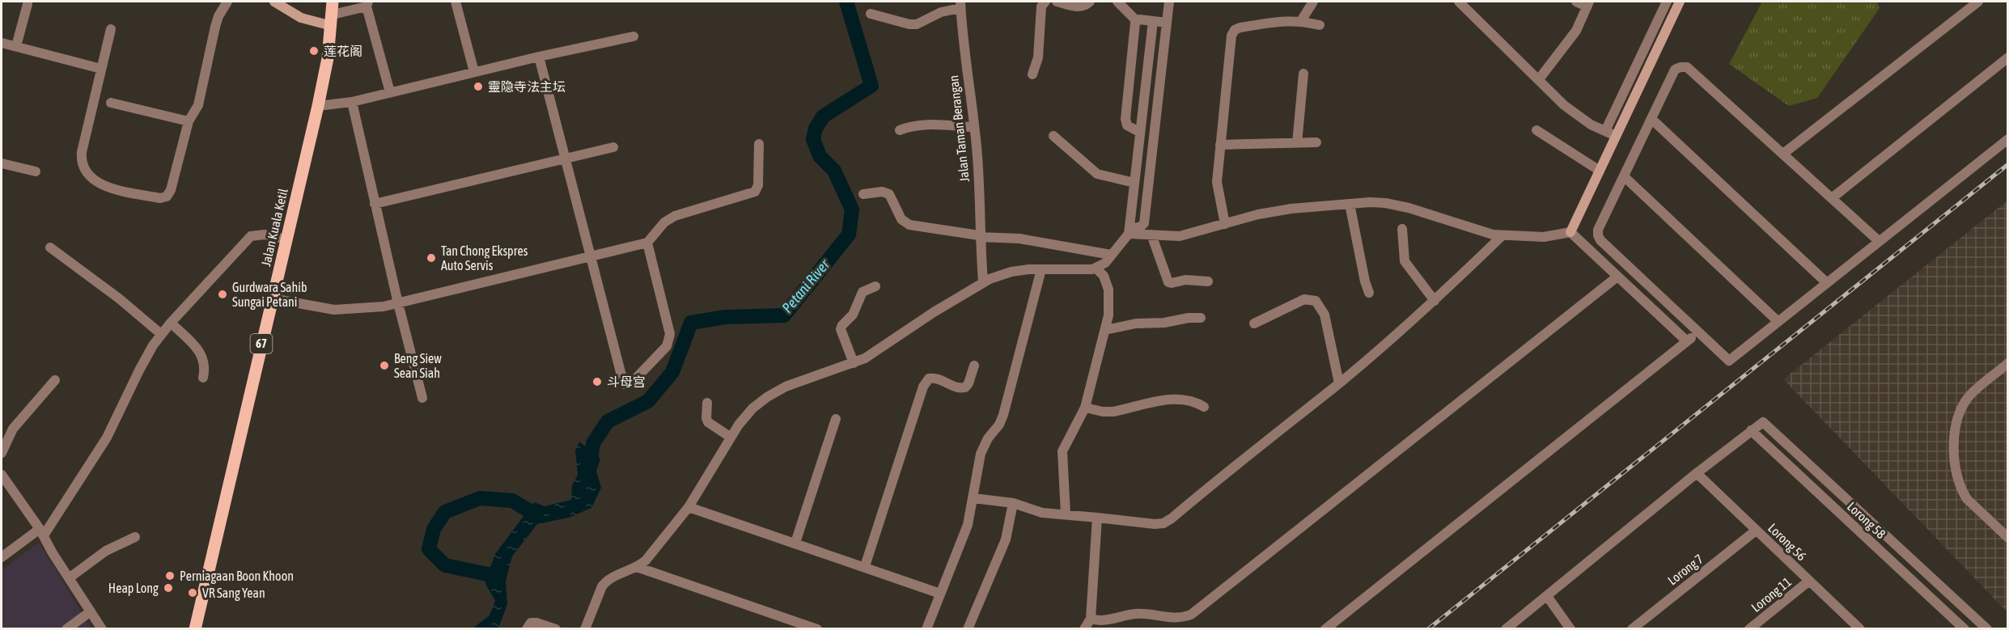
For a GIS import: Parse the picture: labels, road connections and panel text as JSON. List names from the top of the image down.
{
  "streets": {
    "main road": ["Jalan Kuala Ketil", "67"],
    "street": [
      "Jalan Taman Berangan",
      "Lorong 58",
      "Lorong 56",
      "Lorong 7",
      "Lorong 11"
    ]
  },
  "crossings": [
    ["Lorong 56", "Lorong 7"],
    ["Lorong 56", "Lorong 11"]
  ],
  "water": ["Petani River"],
  "places": [
    "莲花阁",
    "靈隐寺法主坛",
    "Tan Chong Ekspres Auto Servis",
    "Gurdwara Sahib Sungai Petani",
    "Beng Siew Sean Siah",
    "斗母宫",
    "Perniagaan Boon Khoon",
    "Heap Long",
    "VR Sang Yean"
  ]
}
